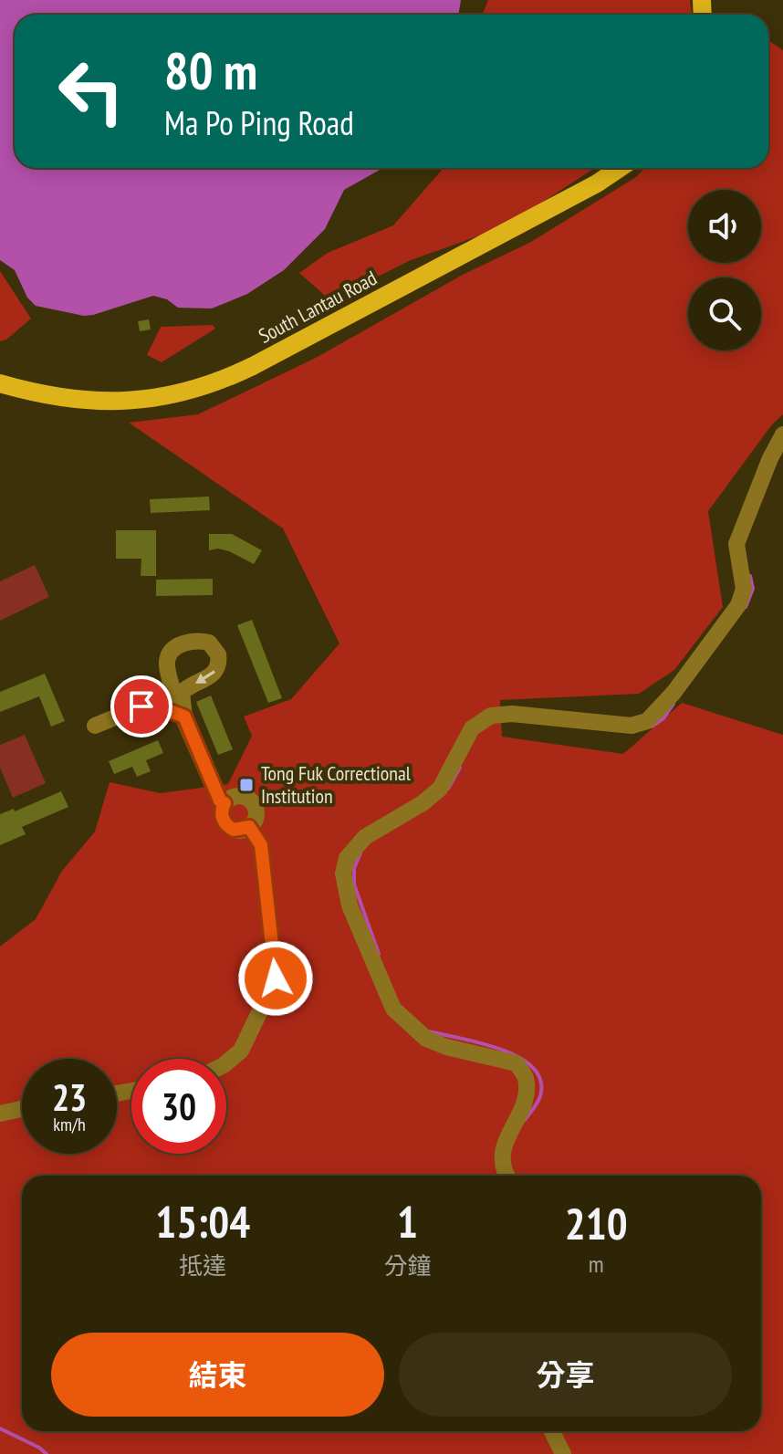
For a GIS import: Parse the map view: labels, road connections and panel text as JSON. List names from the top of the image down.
{
  "streets": {
    "main road": ["South Lantau Road"]
  },
  "places": {
    "transit": ["Tong Fuk Correctional Institution"]
  },
  "page": {
    "turn": ["80 m", "Ma Po Ping Road"],
    "speed": "23 km/h",
    "limit": "30",
    "eta": [
      "15:04",
      "抵達",
      "1",
      "分鐘",
      "210",
      "m"
    ],
    "buttons": ["結束", "分享"]
  }
}
